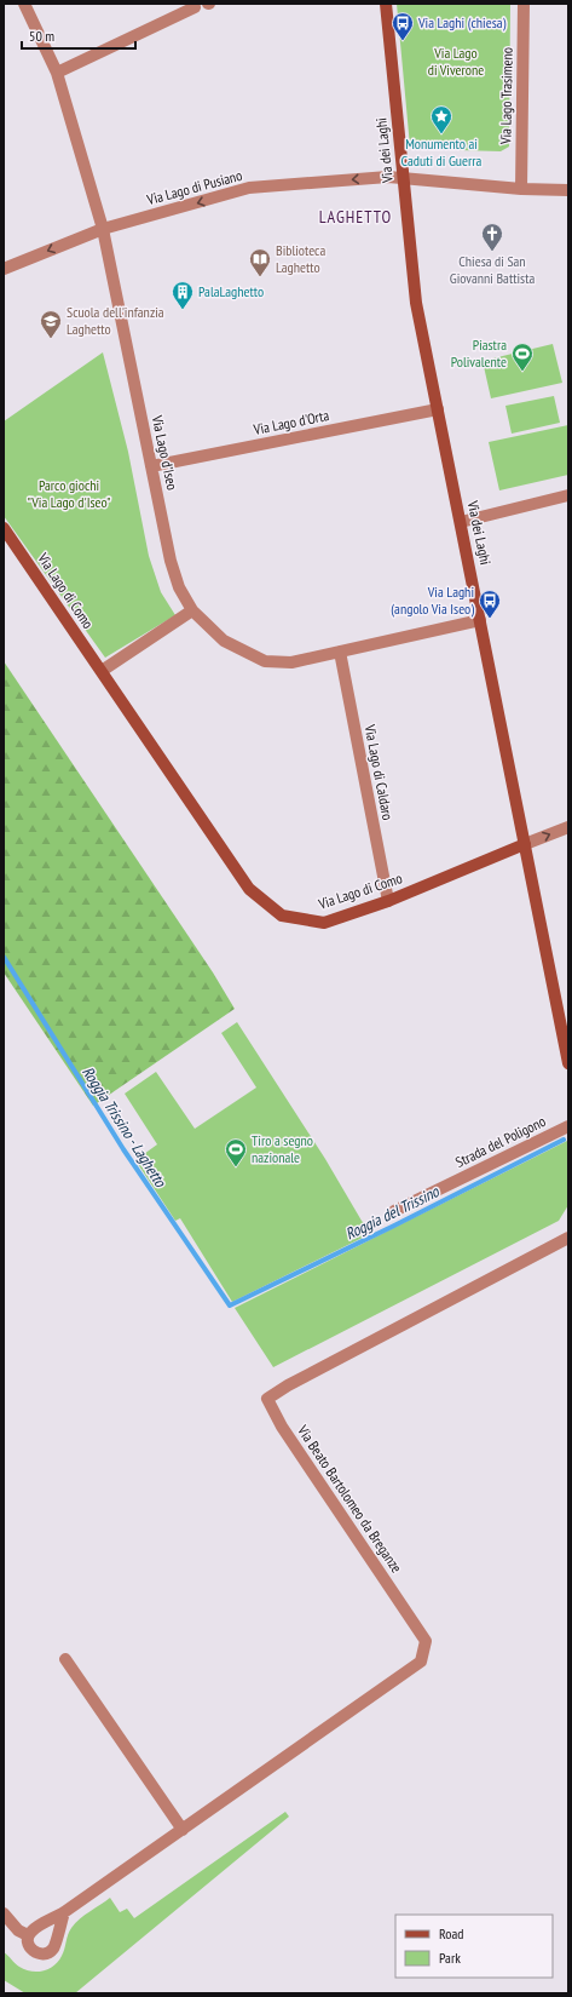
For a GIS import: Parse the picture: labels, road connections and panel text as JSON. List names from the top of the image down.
{
  "streets": {
    "street": [
      "Via Lago Trasimeno",
      "Via dei Laghi",
      "Via Lago di Pusiano",
      "Via Lago d'Orta",
      "Via Lago d'Iseo",
      "Via Lago di Como",
      "Via Lago di Caldaro",
      "Strada del Poligono",
      "Via Beato Bartolomeo da Breganze"
    ]
  },
  "crossings": [
    ["Via dei Laghi", "Via Lago di Pusiano"],
    ["Via dei Laghi", "Via Lago d'Orta"],
    ["Via dei Laghi", "Via Lago d'Iseo"],
    ["Via dei Laghi", "Via Lago di Como"],
    ["Via Lago di Pusiano", "Via Lago d'Iseo"],
    ["Via Lago d'Orta", "Via Lago d'Iseo"],
    ["Via Lago d'Iseo", "Via Lago di Caldaro"],
    ["Via Lago di Como", "Via Lago di Caldaro"]
  ],
  "one_way": ["Via Lago di Pusiano"],
  "districts": ["LAGHETTO"],
  "water": ["Roggia Trissino - Laghetto", "Roggia del Trissino"],
  "parks": ["Via Lago di Viverone", "Parco giochi \"Via Lago d'Iseo\""],
  "places": {
    "bus stop": ["Via Laghi (chiesa)", "Via Laghi (angolo Via Iseo)"],
    "place": ["Monumento ai Caduti di Guerra"],
    "church": ["Chiesa di San Giovanni Battista"],
    "library": ["Biblioteca Laghetto"],
    "building": ["PalaLaghetto"],
    "school or university": ["Scuola dell'infanzia Laghetto"],
    "sports": ["Piastra Polivalente", "Tiro a segno nazionale"]
  },
  "legend": ["Road", "Park"],
  "scale_bar": "50 m"
}
